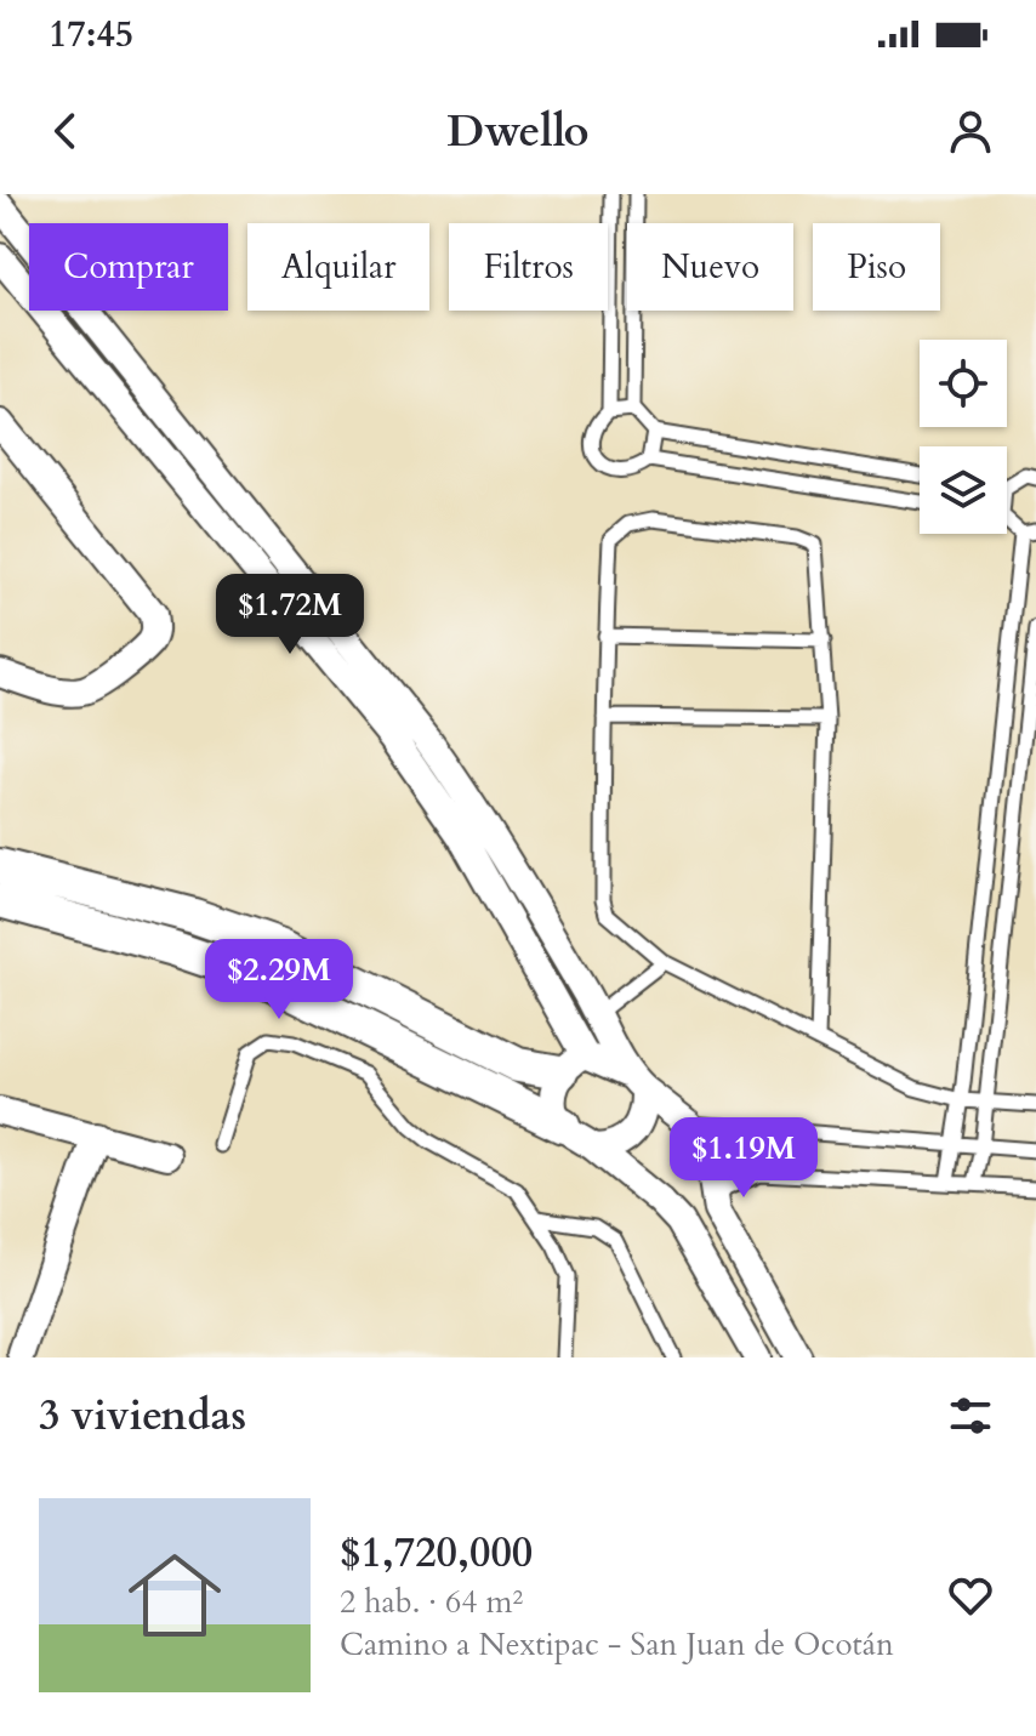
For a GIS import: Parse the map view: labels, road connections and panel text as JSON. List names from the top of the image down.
{
  "page": {
    "status": "17:45",
    "header": "Dwello",
    "chip": [
      "Comprar",
      "Alquilar",
      "Filtros",
      "Nuevo",
      "Piso"
    ],
    "price": ["$1.72M", "$2.29M", "$1.19M"],
    "heading": "3 viviendas",
    "list": [
      {
        "name": "$1,720,000",
        "note": "2 hab. · 64 m² · Camino a Nextipac - San Juan de Ocotán"
      }
    ]
  }
}
